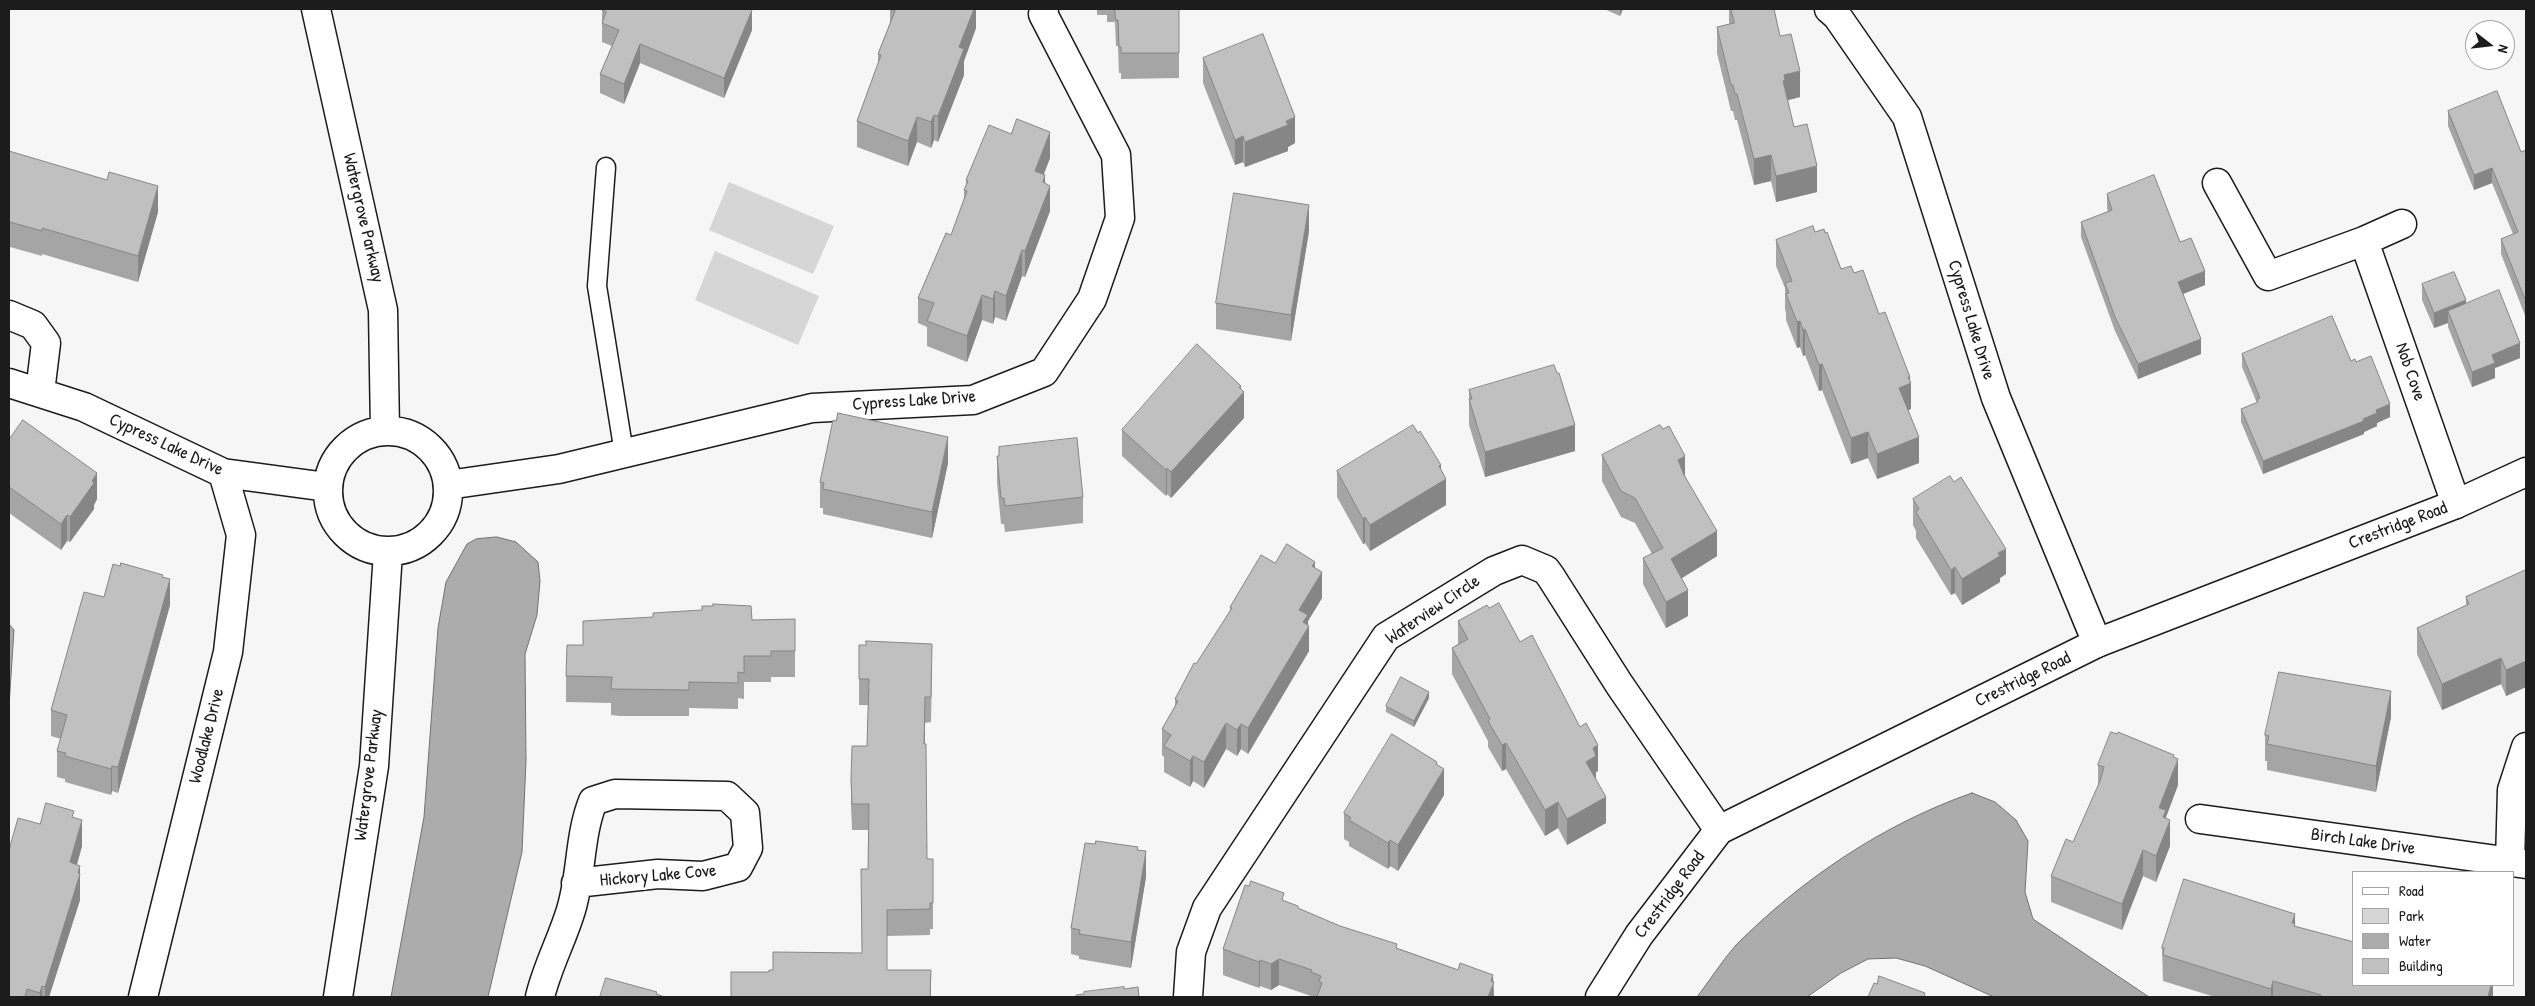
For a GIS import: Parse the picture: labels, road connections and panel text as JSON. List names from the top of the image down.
{
  "streets": {
    "street": [
      "Watergrove Parkway",
      "Cypress Lake Drive",
      "Nob Cove",
      "Crestridge Road",
      "Waterview Circle",
      "Woodlake Drive",
      "Birch Lake Drive",
      "Hickory Lake Cove"
    ]
  },
  "crossings": [
    ["Watergrove Parkway", "Cypress Lake Drive"],
    ["Cypress Lake Drive", "Crestridge Road"],
    ["Cypress Lake Drive", "Woodlake Drive"],
    ["Nob Cove", "Crestridge Road"],
    ["Crestridge Road", "Waterview Circle"]
  ],
  "legend": [
    "Road",
    "Park",
    "Water",
    "Building"
  ],
  "north": "right"
}
